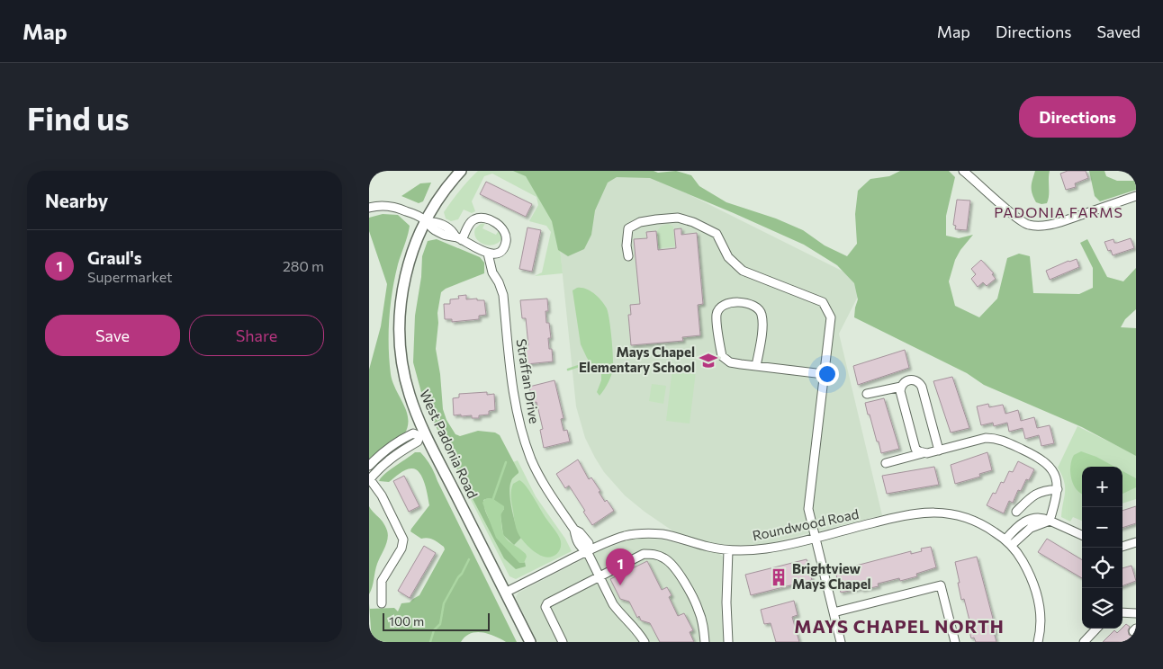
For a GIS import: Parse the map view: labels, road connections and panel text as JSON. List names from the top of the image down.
{
  "streets": {
    "main road": ["West Padonia Road"],
    "street": ["Straffan Drive", "Roundwood Road"]
  },
  "crossings": [
    ["Straffan Drive", "Roundwood Road"],
    ["West Padonia Road", "Roundwood Road"]
  ],
  "districts": ["PADONIA FARMS", "MAYS CHAPEL NORTH"],
  "places": {
    "school or university": ["Mays Chapel Elementary School"],
    "building": ["Brightview Mays Chapel"]
  },
  "scale_bar": "100 m",
  "page": {
    "header": "Map",
    "nav": ["Map", "Directions", "Saved"],
    "buttons": [
      "Directions",
      ["Save", "Share"]
    ],
    "title": "Find us",
    "heading": "Nearby",
    "list": [
      {
        "mark": "1",
        "name": "Graul's",
        "note": "Supermarket",
        "value": "280 m"
      }
    ],
    "map_buttons": ["+", "−"],
    "pins": "1",
    "scale": "100 m"
  }
}
